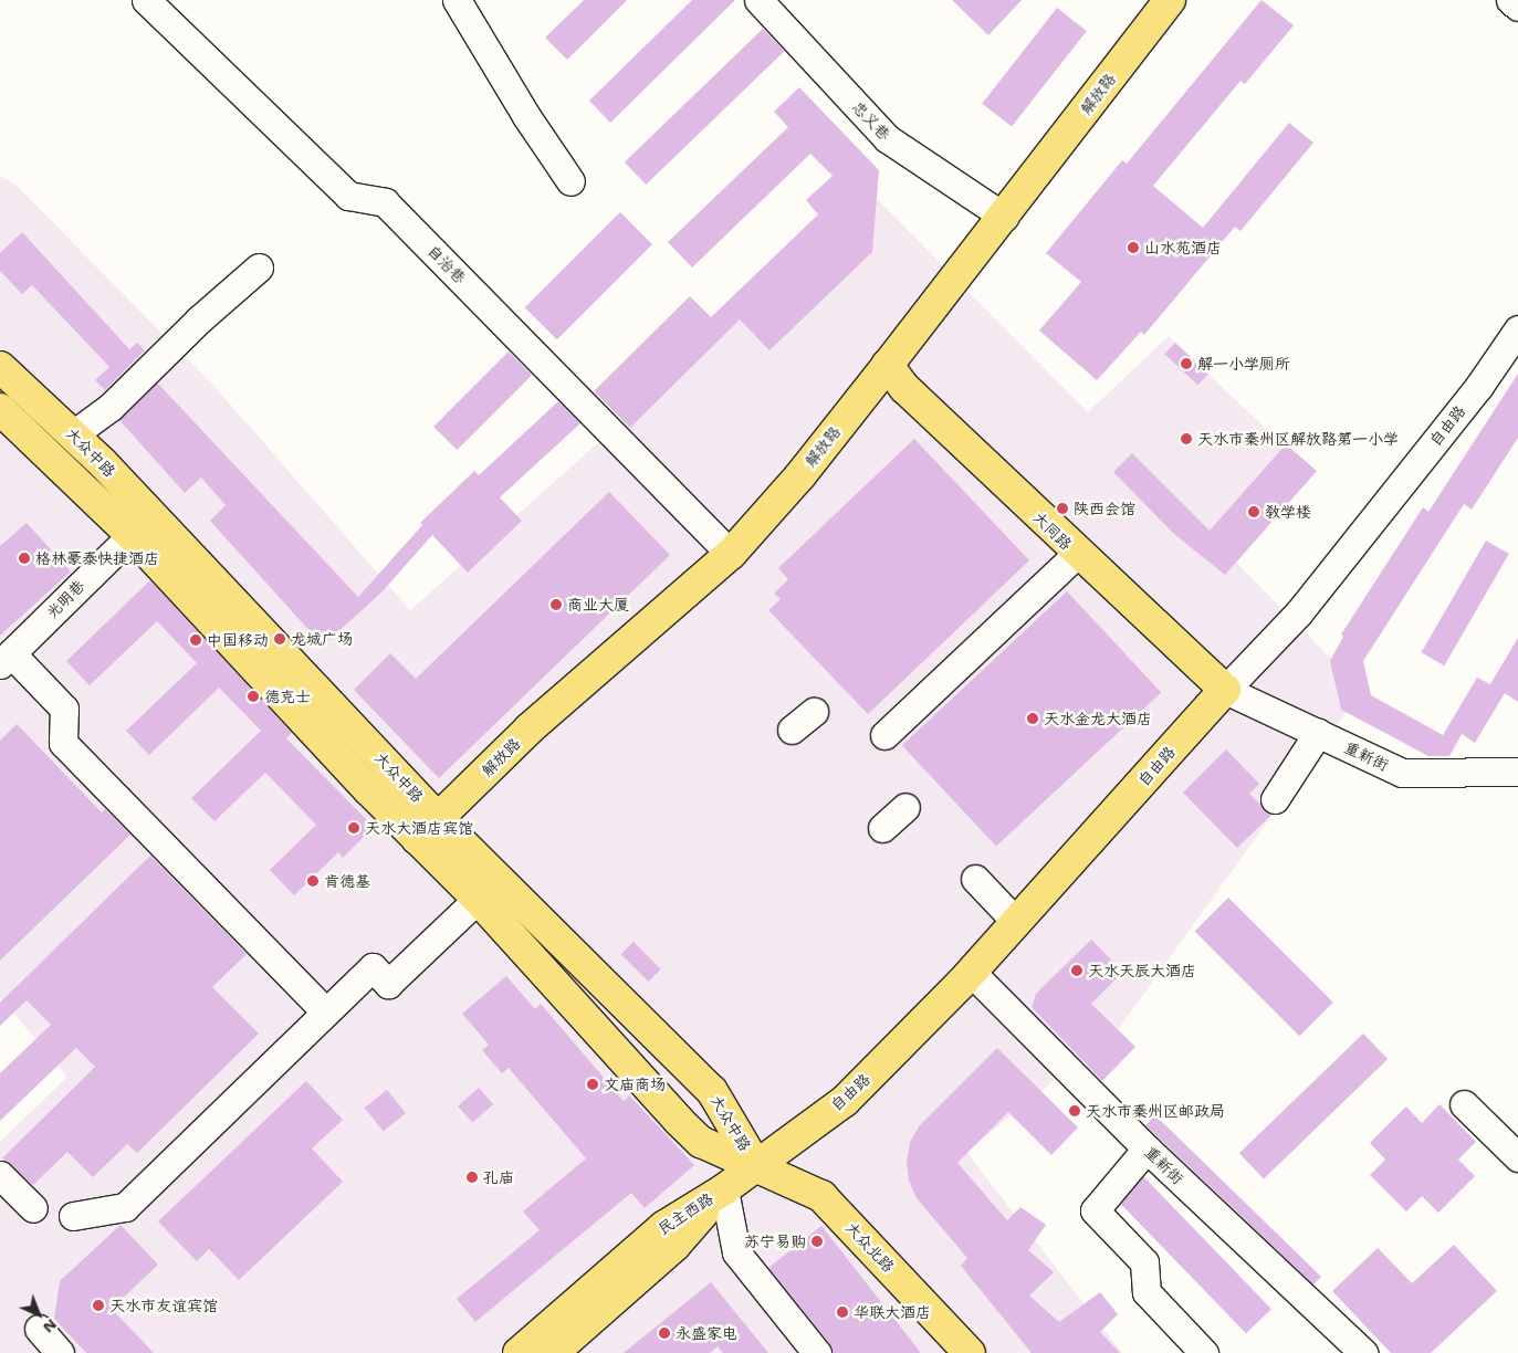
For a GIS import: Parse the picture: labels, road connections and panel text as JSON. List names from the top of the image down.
{
  "streets": {
    "main road": [
      "解放路",
      "自由路",
      "大众中路",
      "大同路",
      "民主西路",
      "大众北路"
    ],
    "street": [
      "忠义巷",
      "自治巷",
      "光明巷",
      "重新街"
    ]
  },
  "crossings": [
    ["解放路", "忠义巷"],
    ["解放路", "自治巷"],
    ["解放路", "大众中路"],
    ["解放路", "大同路"],
    ["自由路", "大众中路"],
    ["自由路", "大同路"],
    ["自由路", "重新街"],
    ["自由路", "民主西路"],
    ["自由路", "大众北路"],
    ["大众中路", "光明巷"],
    ["大众中路", "大众北路"],
    ["大同路", "重新街"]
  ],
  "places": [
    "山水苑酒店",
    "解一小学厕所",
    "天水市秦州区解放路第一小学",
    "陕西会馆",
    "教学楼",
    "格林豪泰快捷酒店",
    "商业大厦",
    "龙城广场",
    "中国移动",
    "德克士",
    "天水金龙大酒店",
    "天水大酒店宾馆",
    "肯德基",
    "天水天辰大酒店",
    "文庙商场",
    "天水市秦州区邮政局",
    "孔庙",
    "苏宁易购",
    "天水市友谊宾馆",
    "华联大酒店",
    "永盛家电"
  ],
  "north": "bottom right"
}
